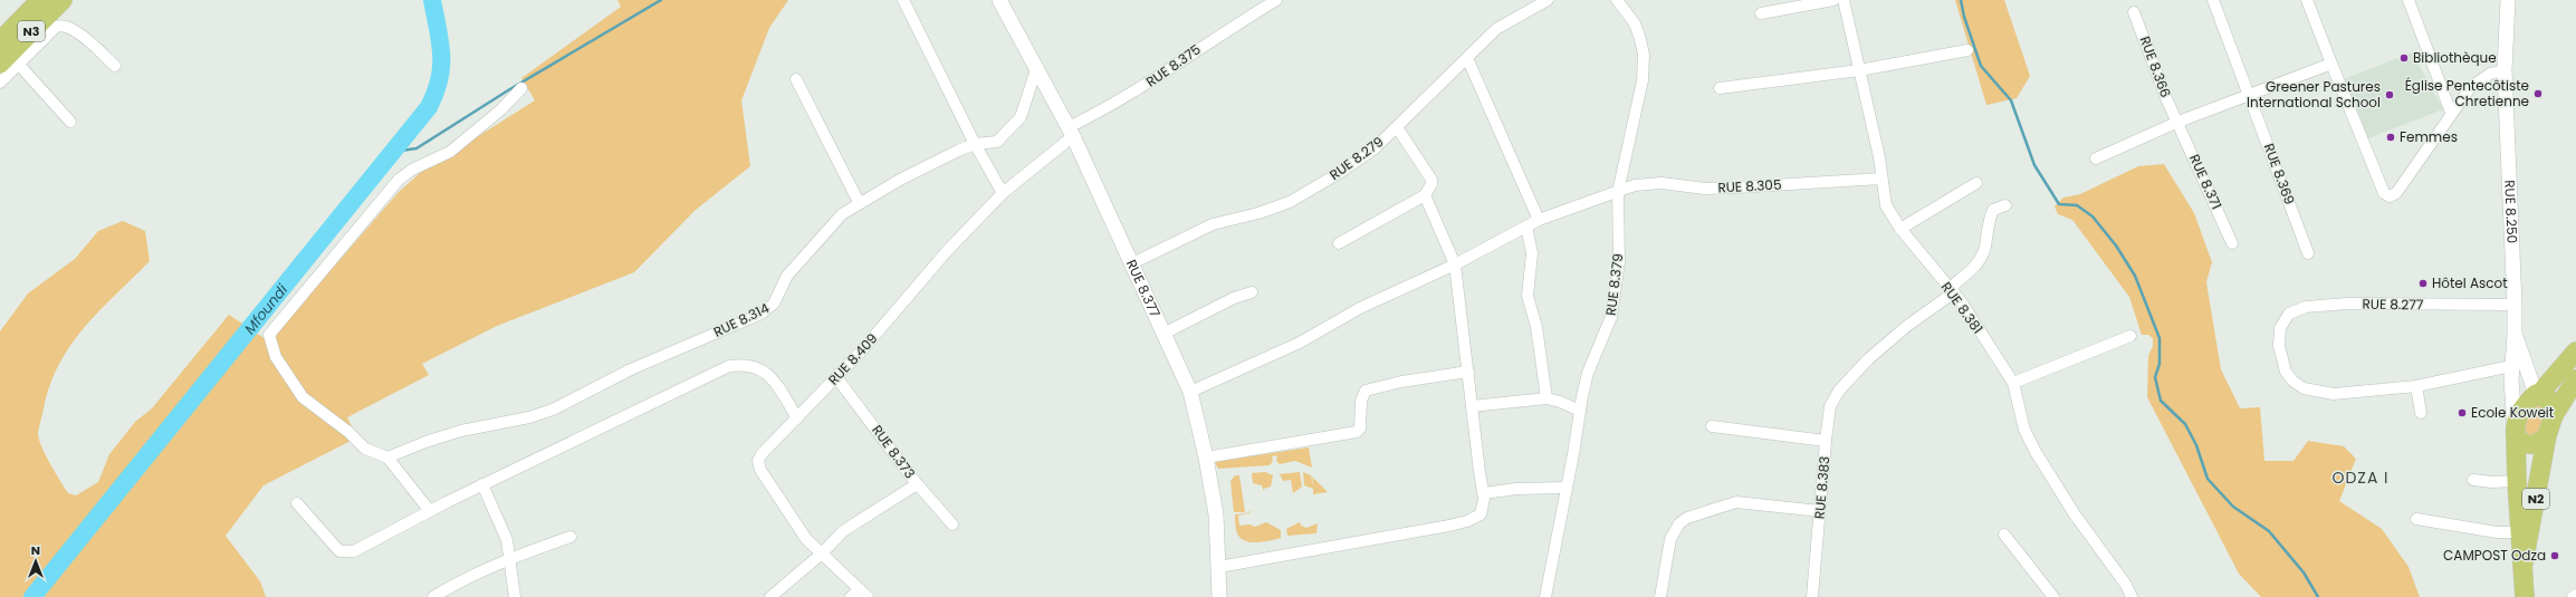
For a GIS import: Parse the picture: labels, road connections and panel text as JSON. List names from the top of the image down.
{
  "streets": {
    "highway": ["N3", "N2"],
    "street": [
      "RUE 8.375",
      "RUE 8.366",
      "RUE 8.279",
      "RUE 8.369",
      "RUE 8.371",
      "RUE 8.305",
      "RUE 8.250",
      "RUE 8.379",
      "RUE 8.377",
      "RUE 8.277",
      "RUE 8.381",
      "RUE 8.314",
      "RUE 8.409",
      "RUE 8.373",
      "RUE 8.383"
    ]
  },
  "crossings": [
    ["RUE 8.375", "RUE 8.377"],
    ["RUE 8.375", "RUE 8.409"],
    ["RUE 8.366", "RUE 8.371"],
    ["RUE 8.279", "RUE 8.377"],
    ["RUE 8.305", "RUE 8.379"],
    ["RUE 8.305", "RUE 8.377"],
    ["RUE 8.305", "RUE 8.381"],
    ["RUE 8.250", "RUE 8.277"],
    ["RUE 8.250", "N2"],
    ["RUE 8.377", "RUE 8.314"],
    ["RUE 8.377", "RUE 8.409"],
    ["RUE 8.409", "RUE 8.373"]
  ],
  "districts": ["ODZA I"],
  "water": ["Mfoundi"],
  "places": [
    "Bibliothèque",
    "Église Pentecôtiste Chretienne",
    "Greener Pastures International School",
    "Femmes",
    "Hôtel Ascot",
    "Ecole Koweit",
    "CAMPOST Odza"
  ],
  "north": "top"
}
